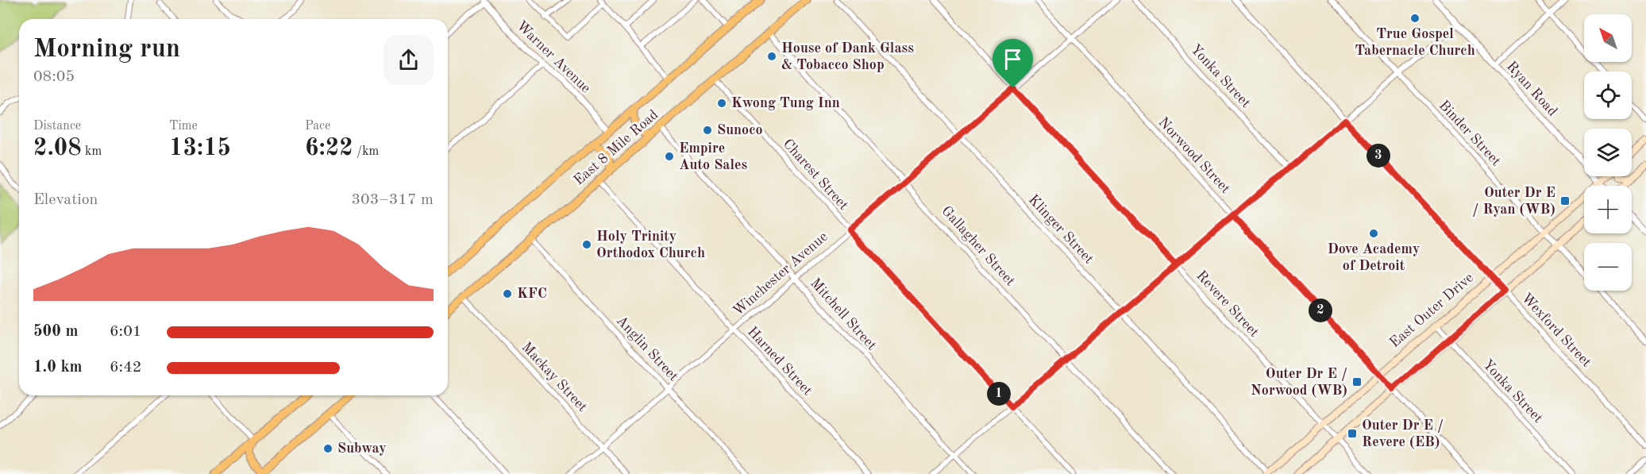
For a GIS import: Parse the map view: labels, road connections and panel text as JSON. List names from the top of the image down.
{
  "streets": {
    "highway": ["East 8 Mile Road"],
    "main road": ["East Outer Drive"],
    "street": [
      "Warner Avenue",
      "Yonka Street",
      "Ryan Road",
      "Binder Street",
      "Norwood Street",
      "Charest Street",
      "Klinger Street",
      "Gallagher Street",
      "Winchester Avenue",
      "Revere Street",
      "Mitchell Street",
      "Wexford Street",
      "Anglin Street",
      "Harned Street",
      "Mackay Street"
    ]
  },
  "crossings": [
    ["Warner Avenue", "East 8 Mile Road"],
    ["Yonka Street", "East Outer Drive"],
    ["Ryan Road", "East Outer Drive"],
    ["Binder Street", "East Outer Drive"],
    ["East 8 Mile Road", "Charest Street"],
    ["East 8 Mile Road", "Gallagher Street"],
    ["East 8 Mile Road", "Mitchell Street"],
    ["East 8 Mile Road", "Anglin Street"],
    ["East 8 Mile Road", "Harned Street"],
    ["East 8 Mile Road", "Mackay Street"],
    ["Norwood Street", "Winchester Avenue"],
    ["Norwood Street", "East Outer Drive"],
    ["Charest Street", "Winchester Avenue"],
    ["Klinger Street", "Winchester Avenue"],
    ["Klinger Street", "East Outer Drive"],
    ["Gallagher Street", "Winchester Avenue"],
    ["Winchester Avenue", "Revere Street"],
    ["Winchester Avenue", "Mitchell Street"],
    ["Winchester Avenue", "Anglin Street"],
    ["Winchester Avenue", "Harned Street"],
    ["Winchester Avenue", "Mackay Street"],
    ["Revere Street", "East Outer Drive"],
    ["East Outer Drive", "Wexford Street"]
  ],
  "places": {
    "other": [
      "True Gospel Tabernacle Church",
      "House of Dank Glass & Tobacco Shop",
      "Kwong Tung Inn",
      "Sunoco",
      "Empire Auto Sales",
      "Dove Academy of Detroit",
      "Holy Trinity Orthodox Church",
      "KFC",
      "Subway"
    ],
    "transit": ["Outer Dr E / Ryan (WB)", "Outer Dr E / Norwood (WB)", "Outer Dr E / Revere (EB)"]
  },
  "north": "top left",
  "page": {
    "map_buttons": ["+", "−"],
    "heading": ["Morning run", "08:05"],
    "stats": [
      ["Distance", "2.08 km"],
      ["Time", "13:15"],
      ["Pace", "6:22 /km"]
    ],
    "pins": ["3", "2", "1"],
    "chart": ["Elevation", "303–317 m"],
    "list": [
      {
        "name": "500 m",
        "note": "6:01"
      },
      {
        "name": "1.0 km",
        "note": "6:42"
      }
    ]
  }
}
